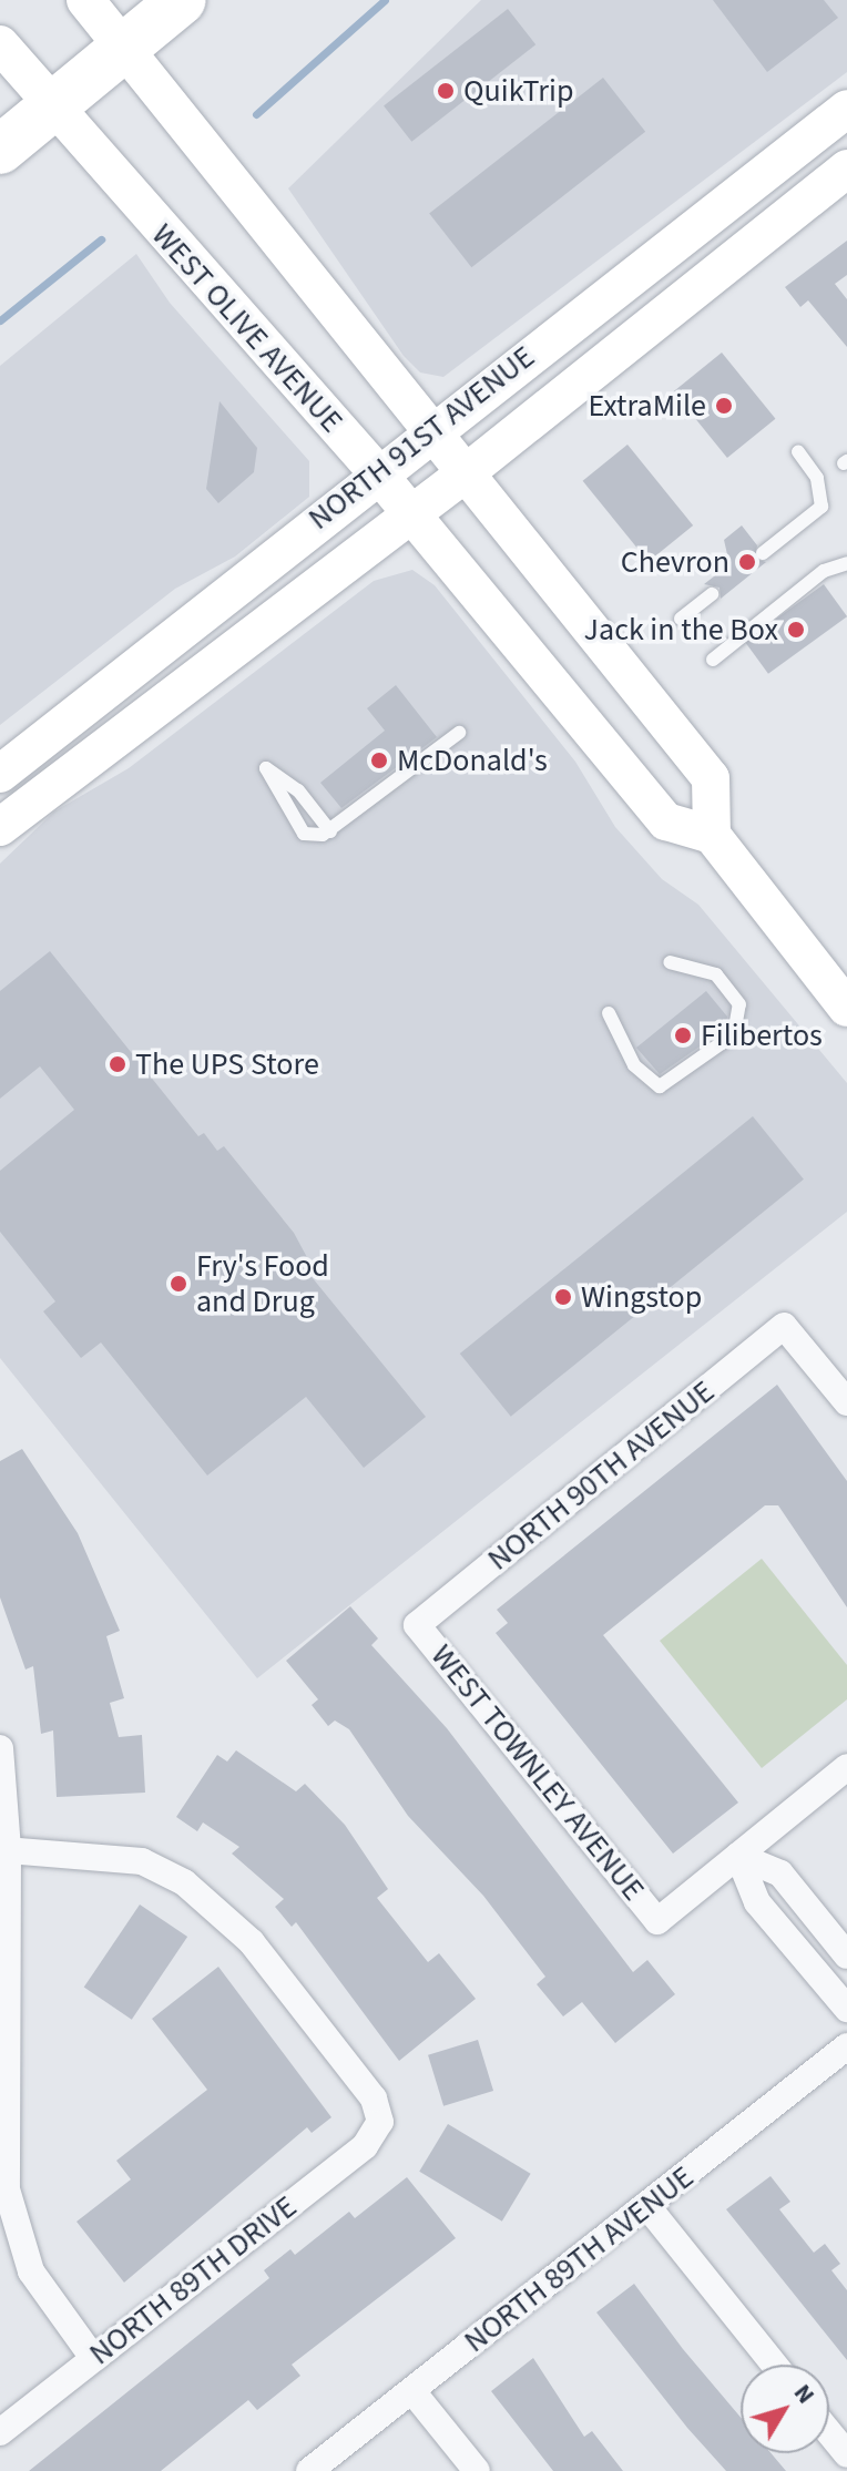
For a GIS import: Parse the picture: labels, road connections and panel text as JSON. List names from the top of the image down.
{
  "streets": {
    "main road": ["WEST OLIVE AVENUE", "NORTH 91ST AVENUE"],
    "street": [
      "NORTH 90TH AVENUE",
      "WEST TOWNLEY AVENUE",
      "NORTH 89TH AVENUE",
      "NORTH 89TH DRIVE"
    ]
  },
  "crossings": [
    ["WEST OLIVE AVENUE", "NORTH 91ST AVENUE"],
    ["NORTH 90TH AVENUE", "WEST TOWNLEY AVENUE"]
  ],
  "places": [
    "QuikTrip",
    "ExtraMile",
    "Chevron",
    "Jack in the Box",
    "McDonald's",
    "Filibertos",
    "The UPS Store",
    "Fry's Food and Drug",
    "Wingstop"
  ],
  "north": "top right"
}
